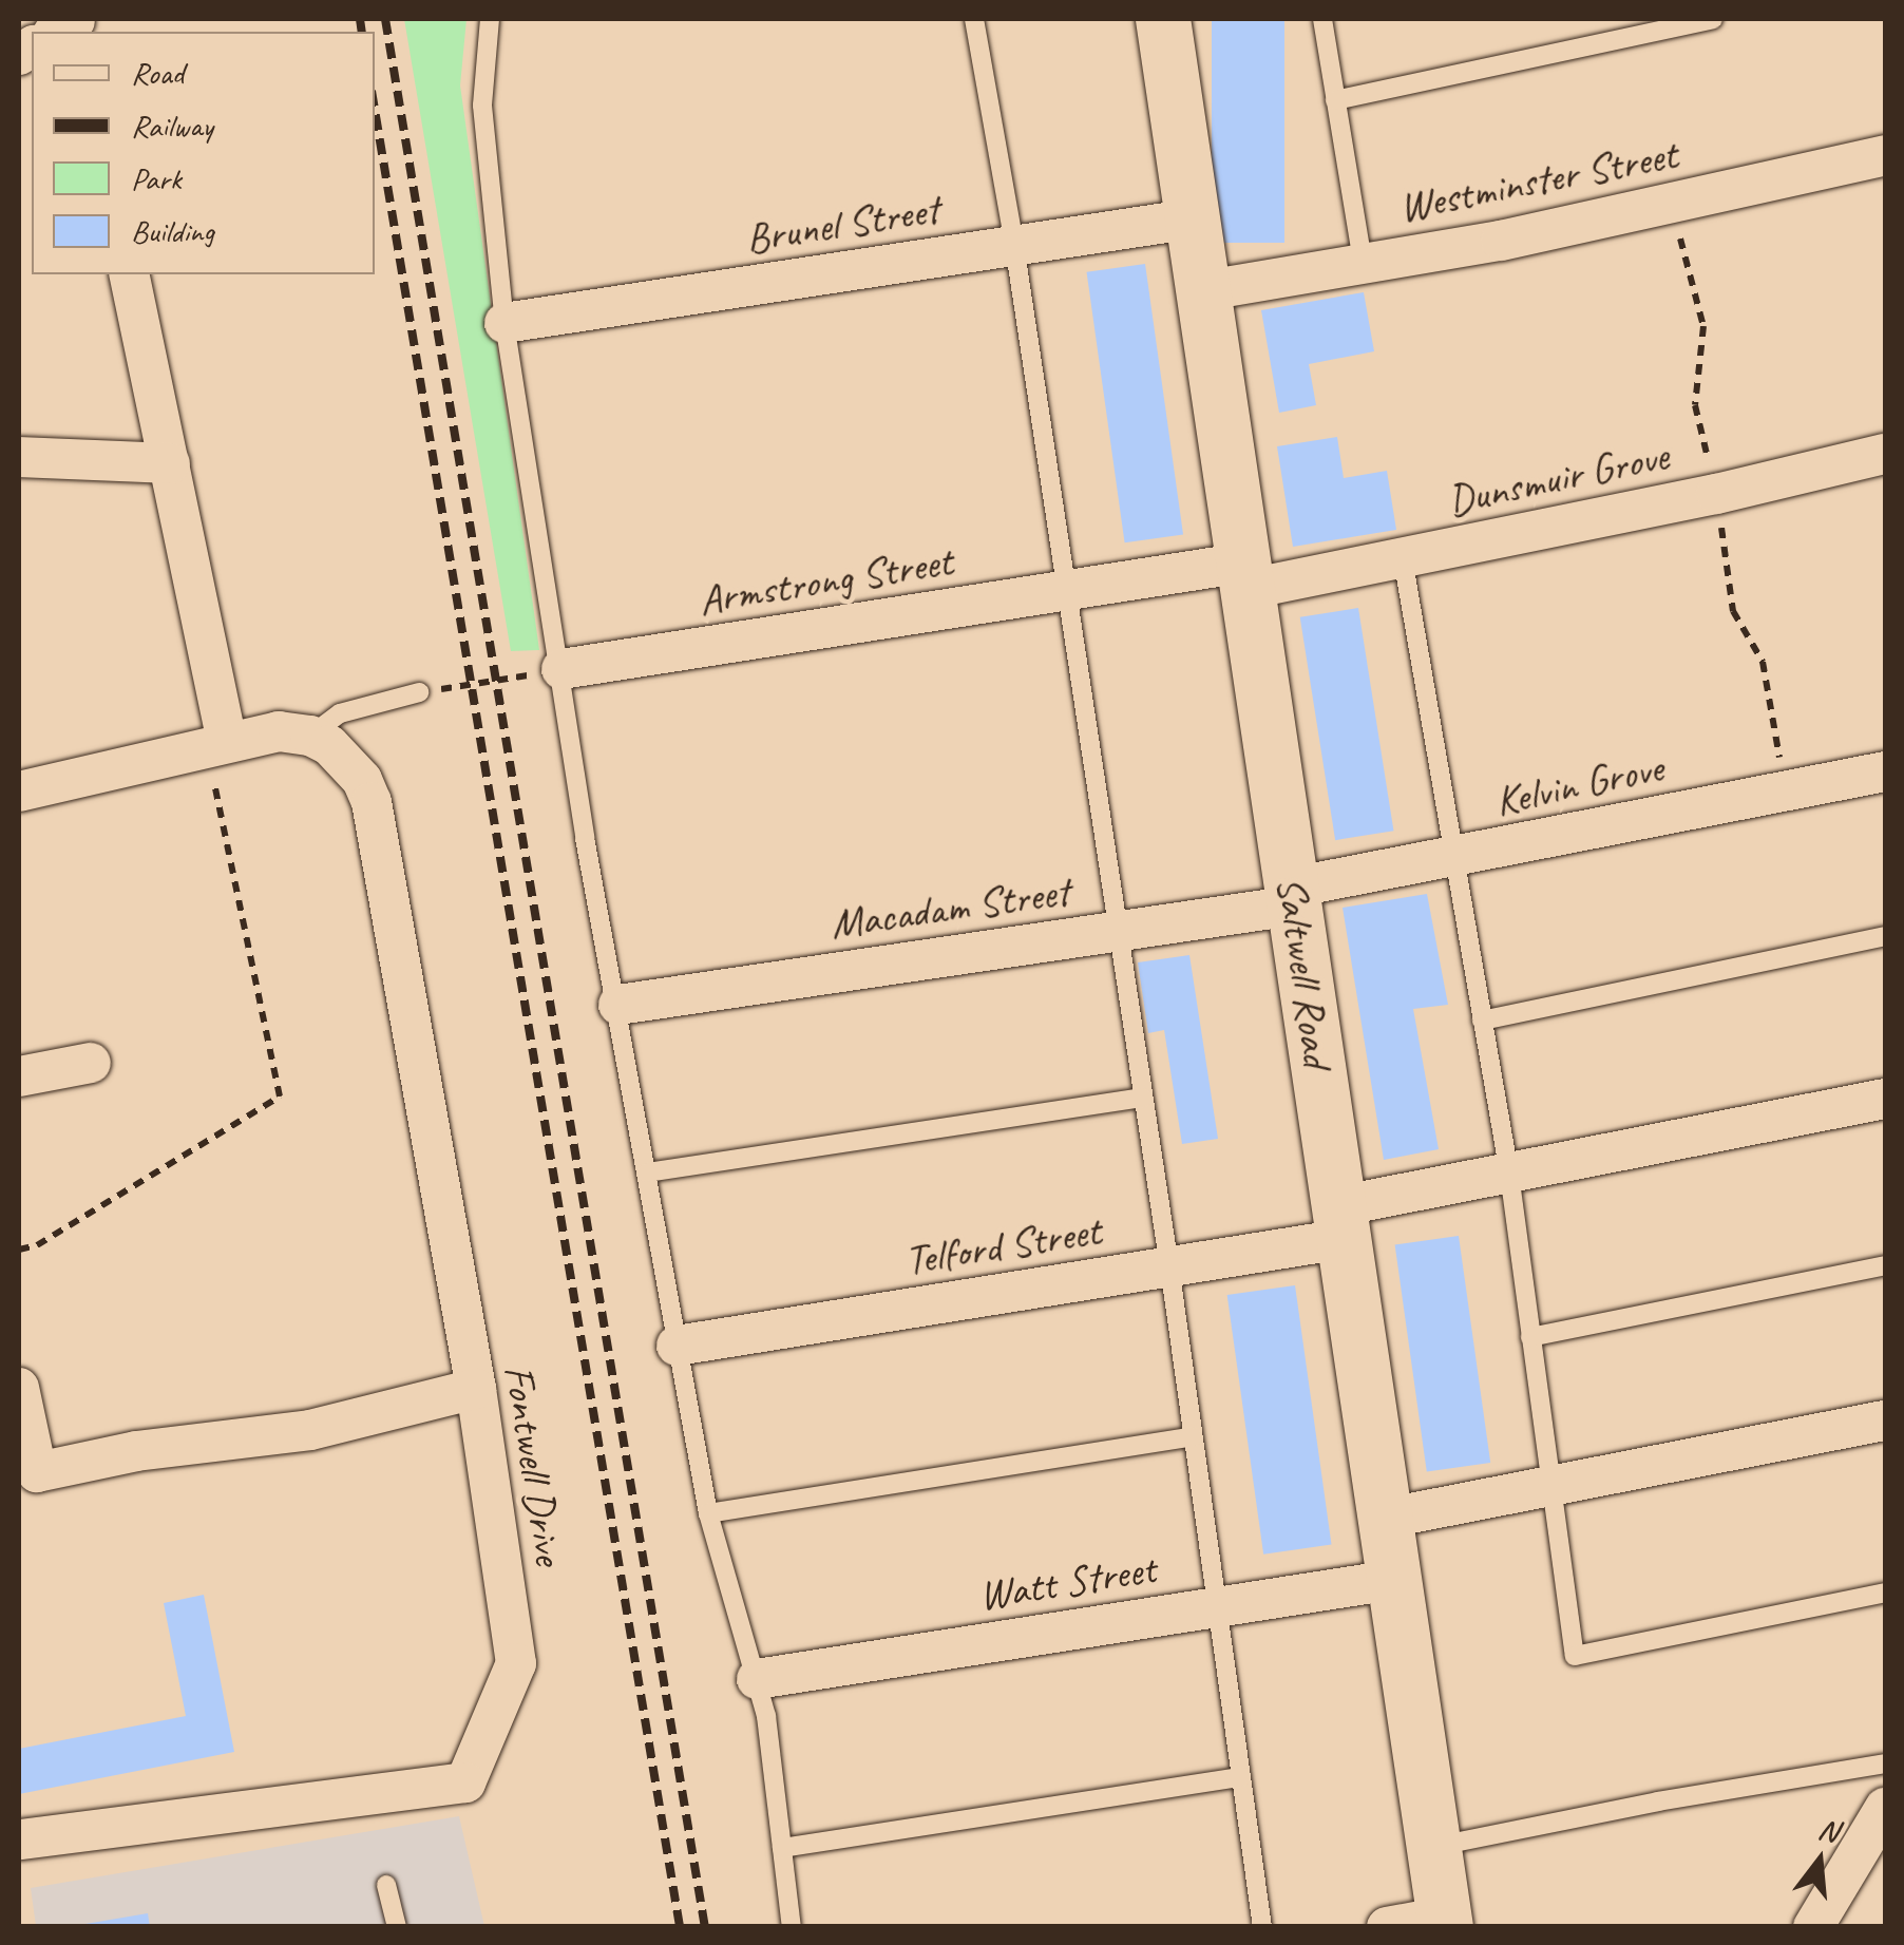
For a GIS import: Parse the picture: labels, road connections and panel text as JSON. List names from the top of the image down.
{
  "streets": {
    "street": [
      "Westminster Street",
      "Brunel Street",
      "Dunsmuir Grove",
      "Armstrong Street",
      "Kelvin Grove",
      "Macadam Street",
      "Saltwell Road",
      "Telford Street",
      "Fontwell Drive",
      "Watt Street"
    ]
  },
  "crossings": [
    ["Westminster Street", "Saltwell Road"],
    ["Brunel Street", "Saltwell Road"],
    ["Dunsmuir Grove", "Armstrong Street"],
    ["Dunsmuir Grove", "Saltwell Road"],
    ["Armstrong Street", "Saltwell Road"],
    ["Kelvin Grove", "Macadam Street"],
    ["Kelvin Grove", "Saltwell Road"],
    ["Macadam Street", "Saltwell Road"],
    ["Saltwell Road", "Telford Street"],
    ["Saltwell Road", "Watt Street"]
  ],
  "legend": [
    "Road",
    "Railway",
    "Park",
    "Building"
  ],
  "north": "top"
}
